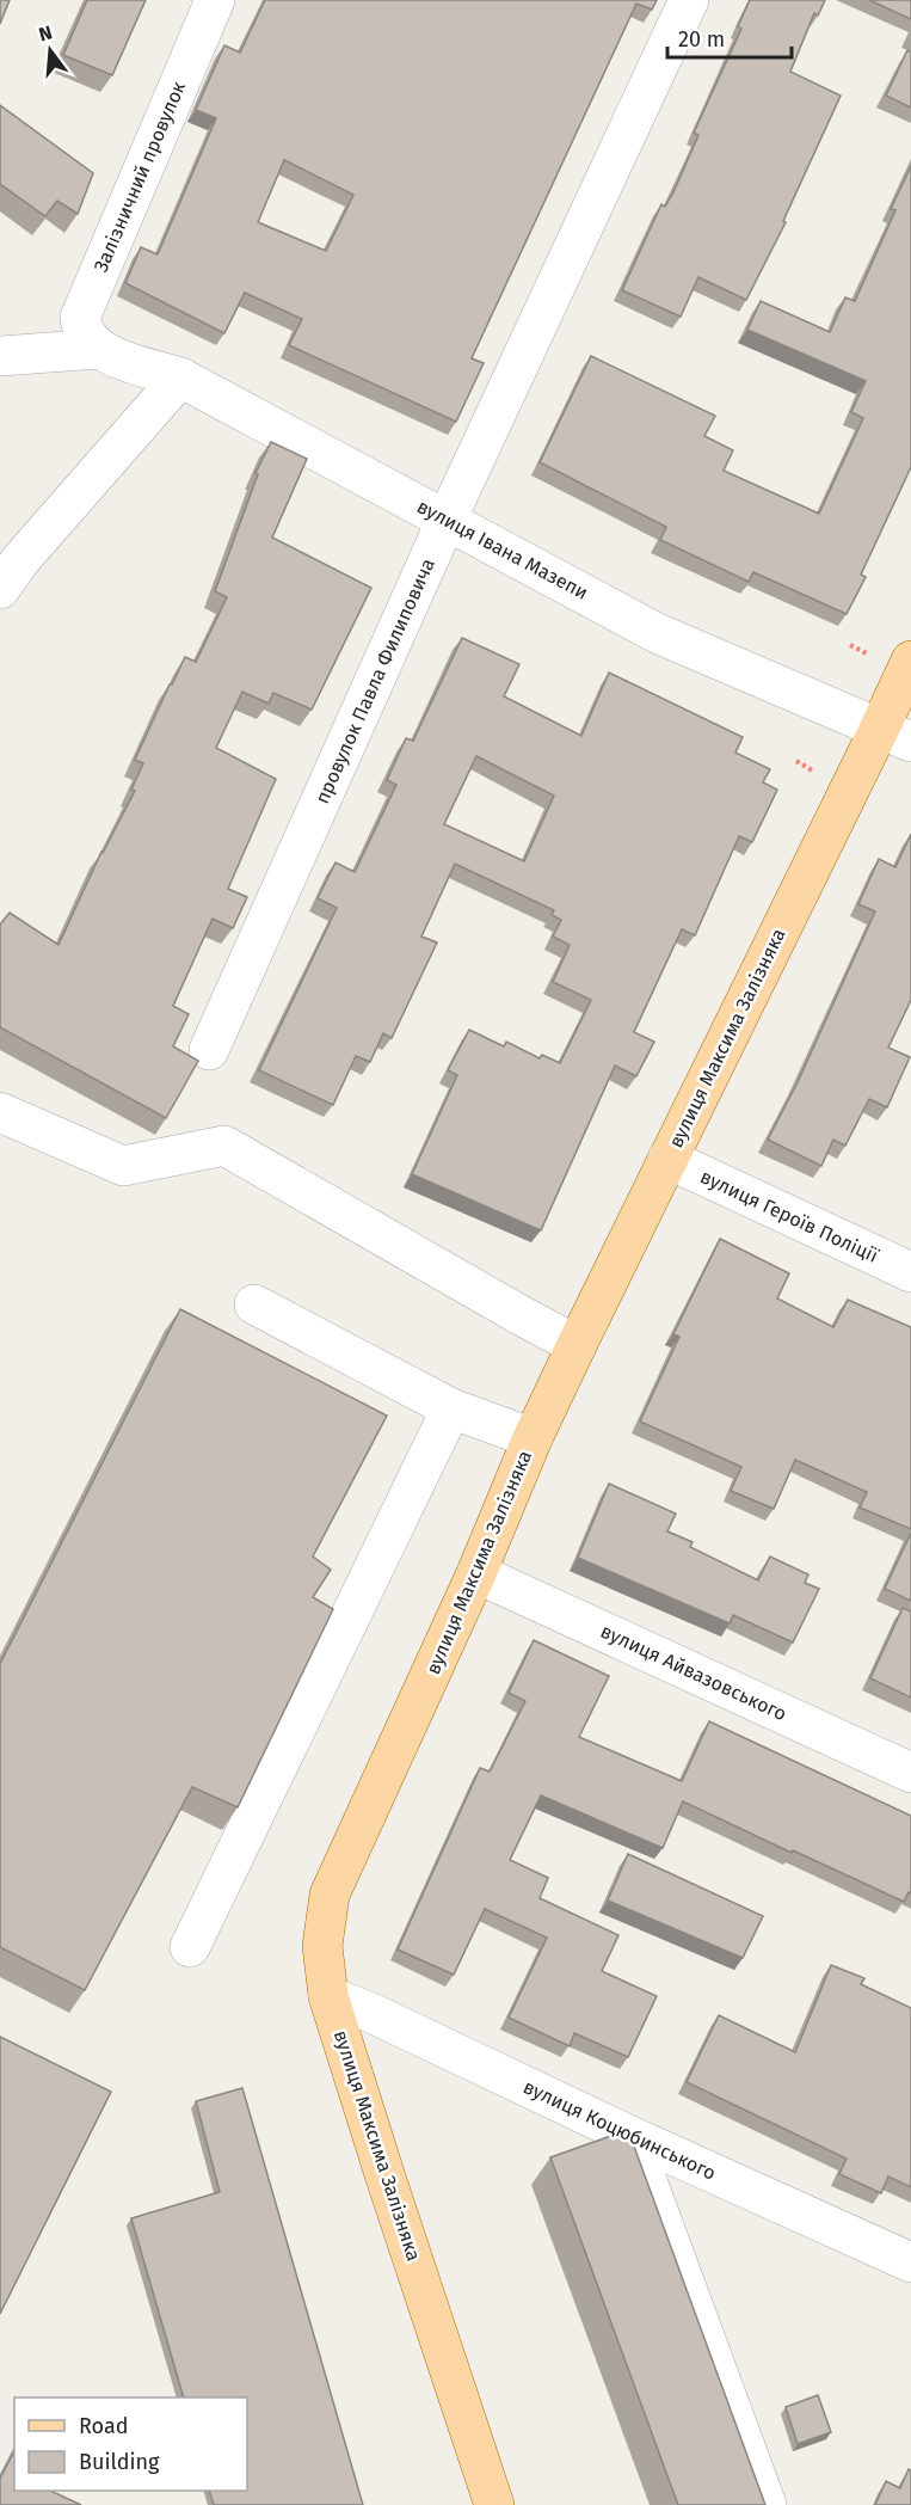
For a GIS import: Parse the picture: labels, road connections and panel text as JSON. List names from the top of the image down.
{
  "streets": {
    "main road": ["вулиця Максима Залізняка"],
    "street": [
      "Залізничний провулок",
      "вулиця Івана Мазепи",
      "провулок Павла Филиповича",
      "вулиця Героїв Поліції",
      "вулиця Айвазовського",
      "вулиця Коцюбинського"
    ]
  },
  "crossings": [
    ["Залізничний провулок", "вулиця Івана Мазепи"],
    ["вулиця Івана Мазепи", "провулок Павла Филиповича"],
    ["вулиця Івана Мазепи", "вулиця Максима Залізняка"],
    ["вулиця Максима Залізняка", "вулиця Героїв Поліції"],
    ["вулиця Максима Залізняка", "вулиця Айвазовського"],
    ["вулиця Максима Залізняка", "вулиця Коцюбинського"]
  ],
  "legend": ["Road", "Building"],
  "scale_bar": "20 m",
  "north": "top"
}
